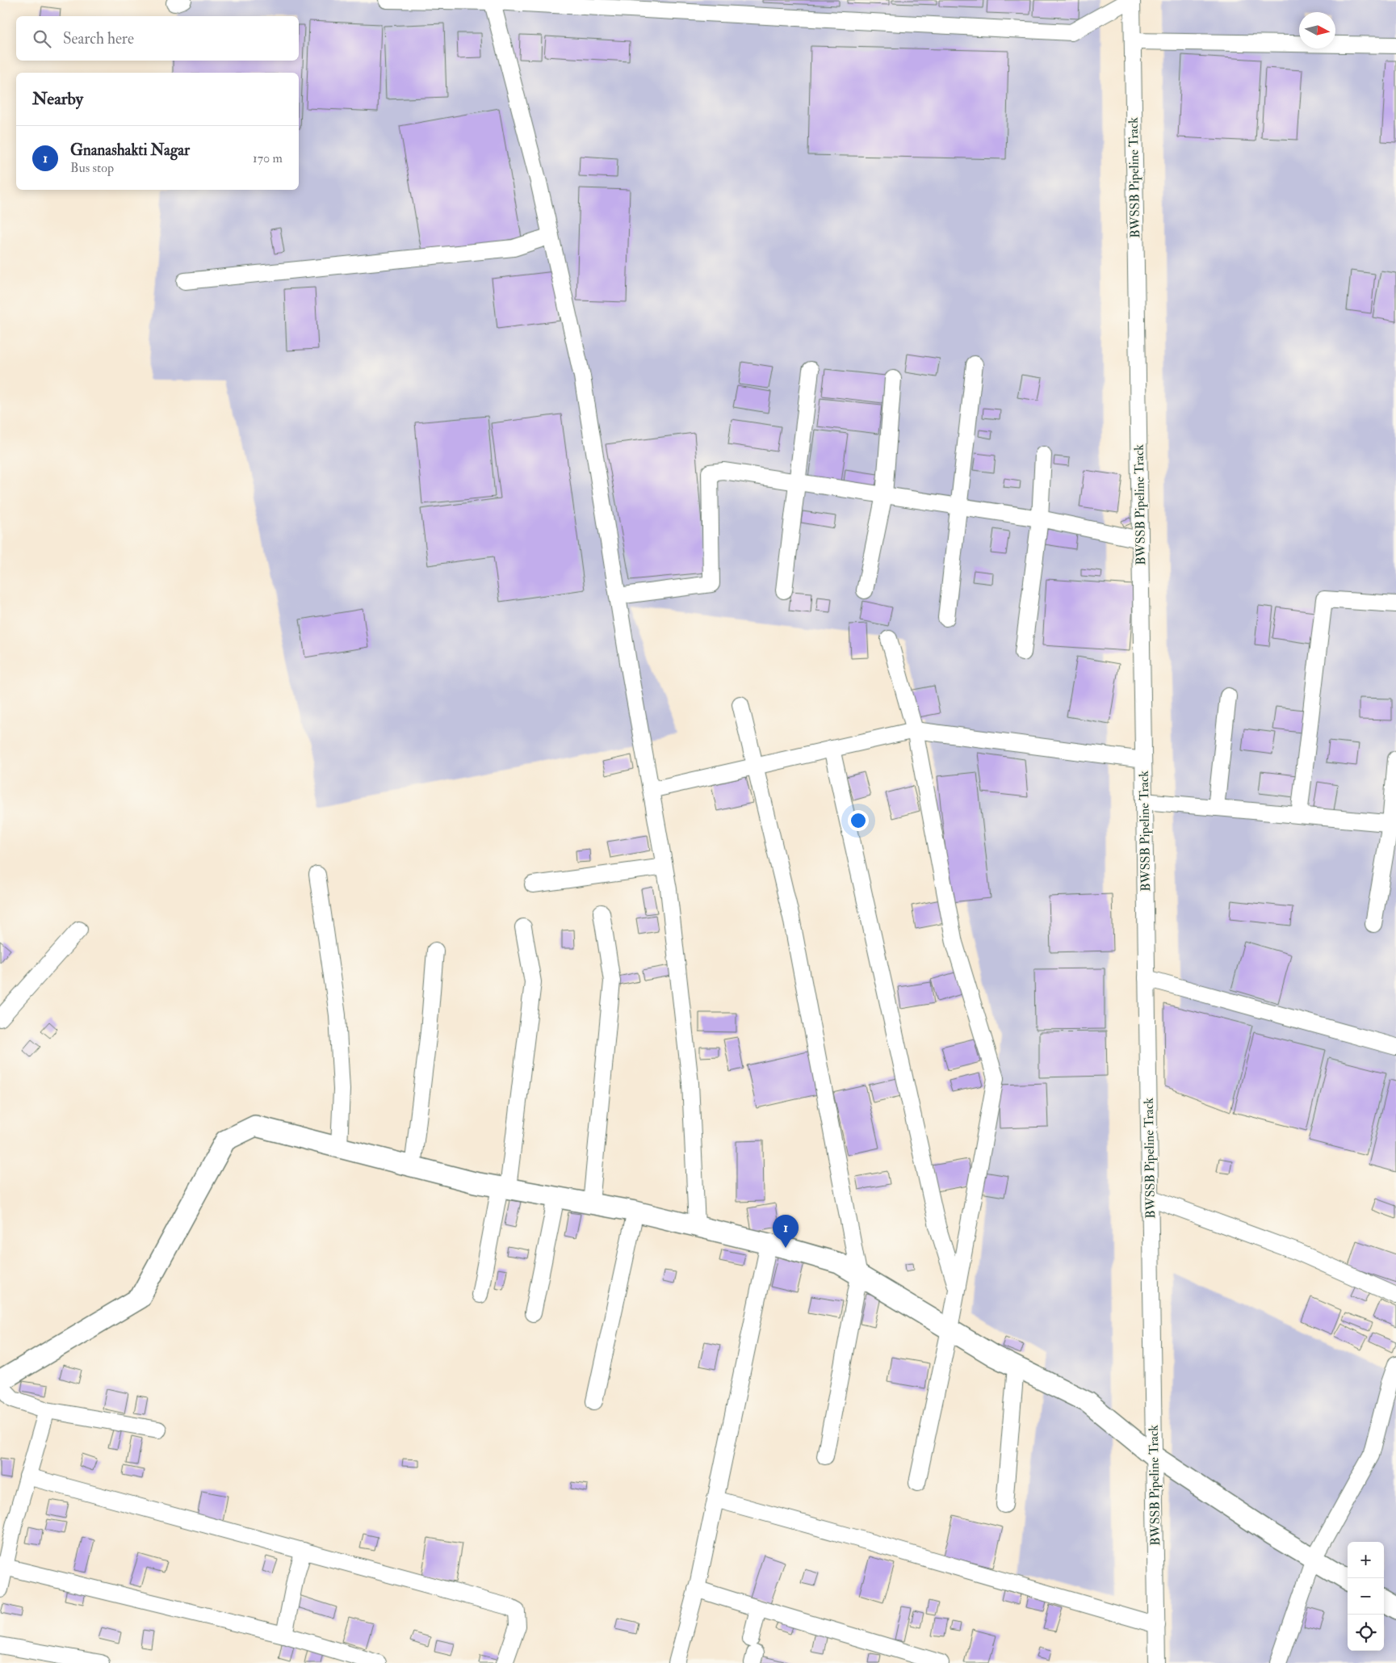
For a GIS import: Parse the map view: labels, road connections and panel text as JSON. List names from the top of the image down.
{
  "streets": {
    "street": ["BWSSB Pipeline Track"]
  },
  "north": "right",
  "page": {
    "search": "Search here",
    "heading": "Nearby",
    "list": [
      {
        "mark": "1",
        "name": "Gnanashakti Nagar",
        "note": "Bus stop",
        "value": "170 m"
      }
    ],
    "pins": "1",
    "map_buttons": ["+", "−"]
  }
}
